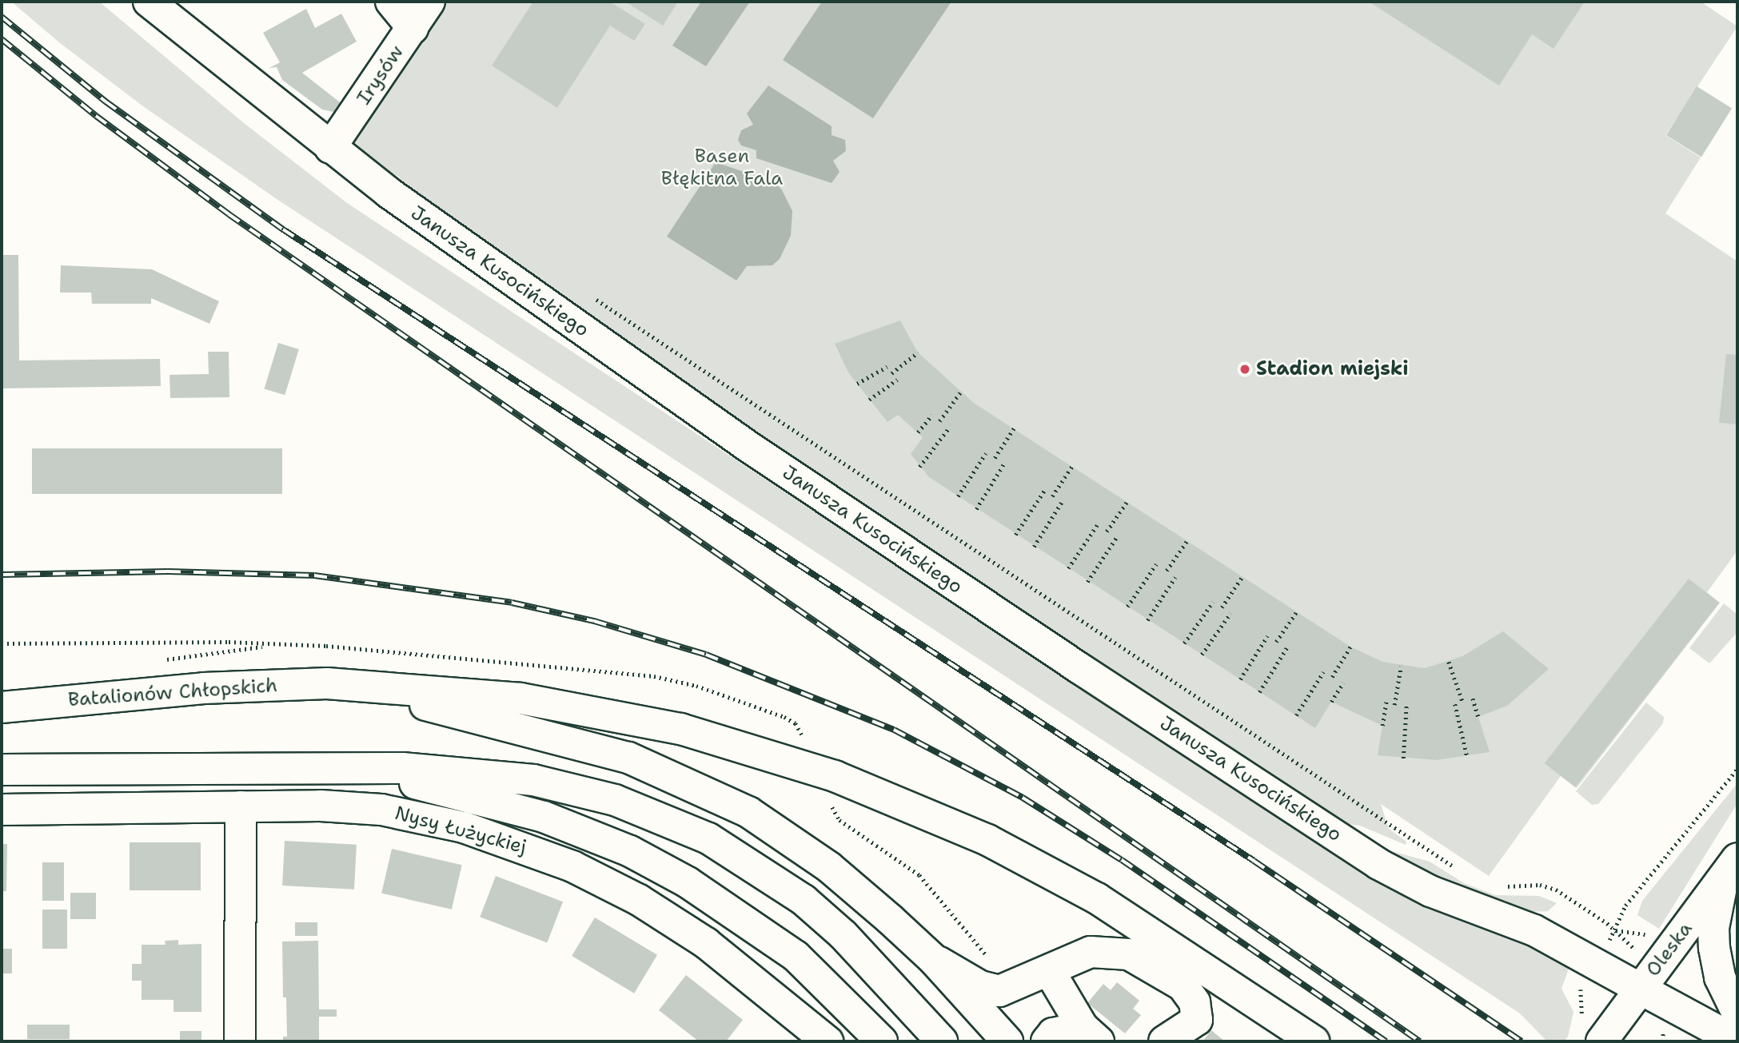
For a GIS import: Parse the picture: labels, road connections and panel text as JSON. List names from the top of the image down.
{
  "streets": {
    "main road": [
      "Irysów",
      "Janusza Kusocińskiego",
      "Batalionów Chłopskich",
      "Nysy Łużyckiej",
      "Oleska"
    ]
  },
  "crossings": [
    ["Irysów", "Janusza Kusocińskiego"],
    ["Janusza Kusocińskiego", "Oleska"]
  ],
  "parks": ["Basen Błękitna Fala"],
  "places": ["Stadion miejski"]
}
